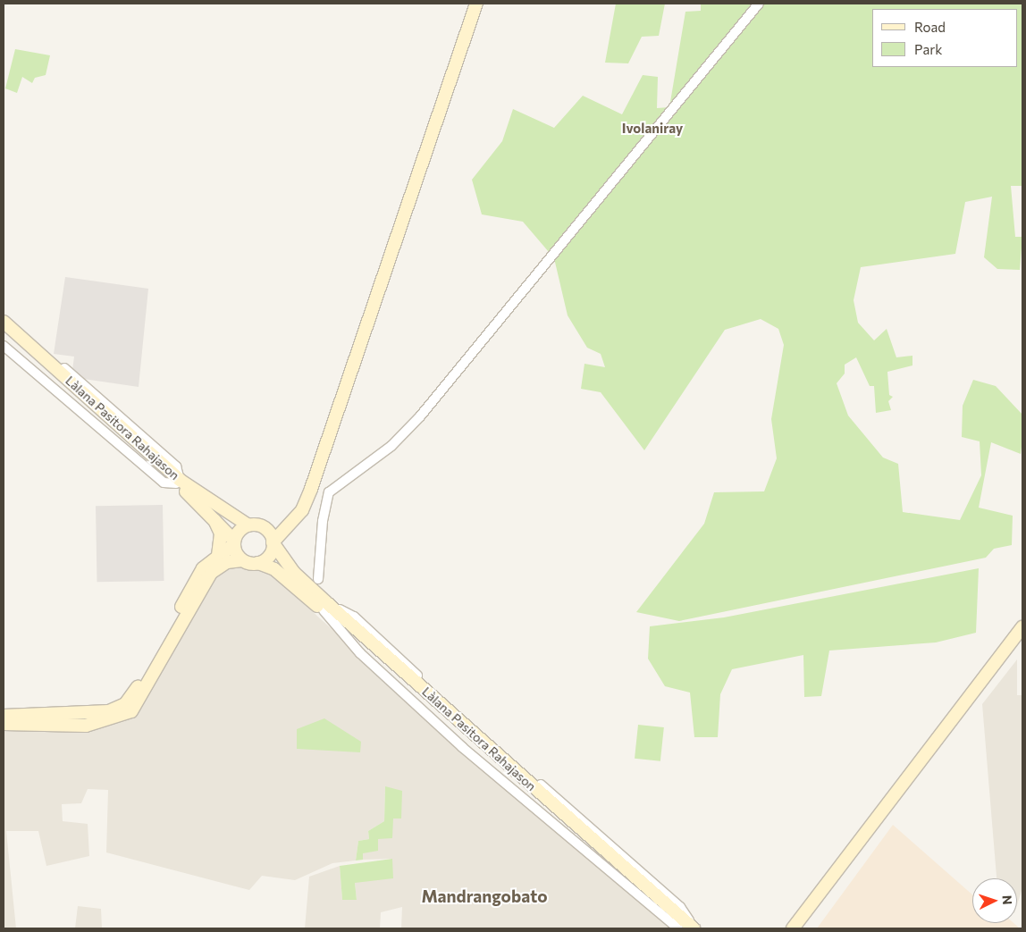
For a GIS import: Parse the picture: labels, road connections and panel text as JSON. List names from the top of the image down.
{
  "streets": {
    "main road": ["Làlana Pasitora Rahajason"]
  },
  "districts": ["Ivolaniray", "Mandrangobato"],
  "legend": ["Road", "Park"],
  "north": "right"
}
